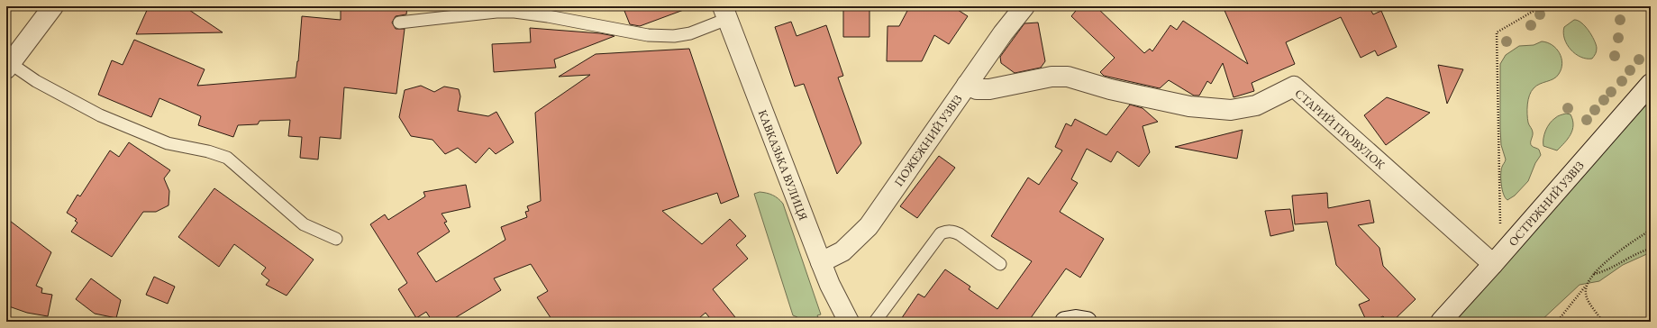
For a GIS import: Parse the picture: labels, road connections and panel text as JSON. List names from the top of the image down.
{
  "streets": {
    "street": [
      "СТАРИЙ ПРОВУЛОК",
      "ПОЖЕЖНИЙ УЗВІЗ",
      "КАВКАЗЬКА ВУЛИЦЯ",
      "ОСТРІЖНИЙ УЗВІЗ"
    ]
  },
  "crossings": [
    ["СТАРИЙ ПРОВУЛОК", "ПОЖЕЖНИЙ УЗВІЗ"],
    ["СТАРИЙ ПРОВУЛОК", "ОСТРІЖНИЙ УЗВІЗ"],
    ["ПОЖЕЖНИЙ УЗВІЗ", "КАВКАЗЬКА ВУЛИЦЯ"]
  ]
}
